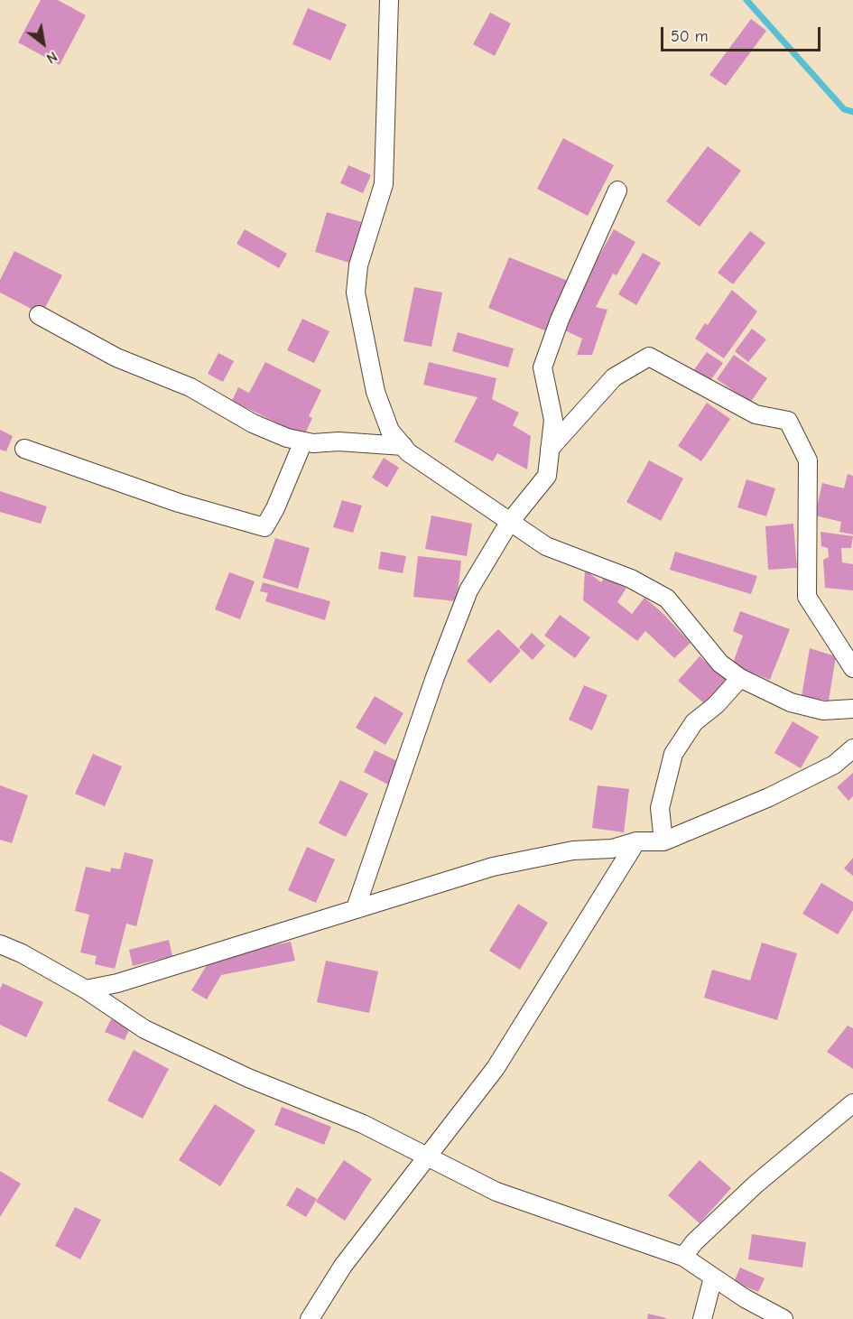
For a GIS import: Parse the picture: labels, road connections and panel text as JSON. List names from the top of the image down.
{
  "scale_bar": "50 m",
  "north": "bottom right"
}
